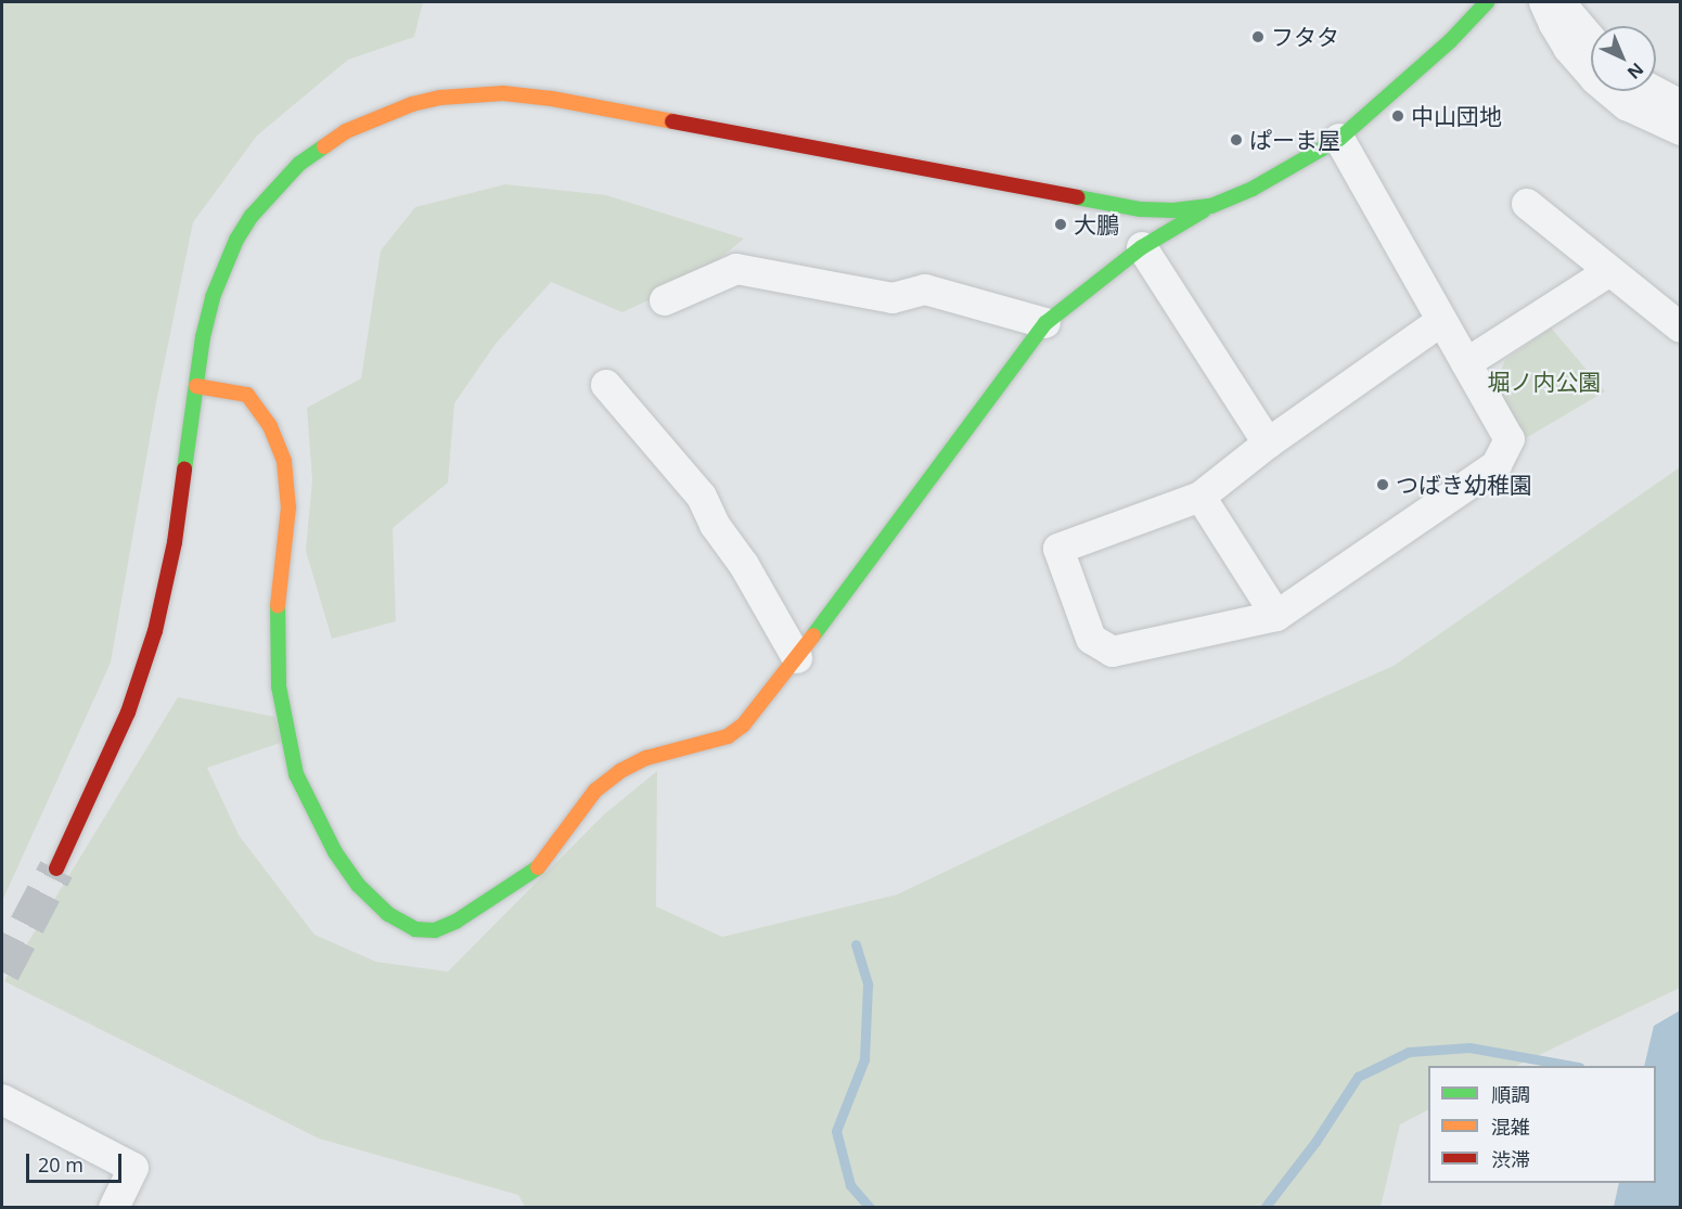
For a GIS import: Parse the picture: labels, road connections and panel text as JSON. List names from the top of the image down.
{
  "parks": ["堀ノ内公園"],
  "places": [
    "フタタ",
    "中山団地",
    "ぱーま屋",
    "大鵬",
    "つばき幼稚園"
  ],
  "legend": ["順調", "混雑", "渋滞"],
  "scale_bar": "20 m",
  "north": "bottom right"
}
